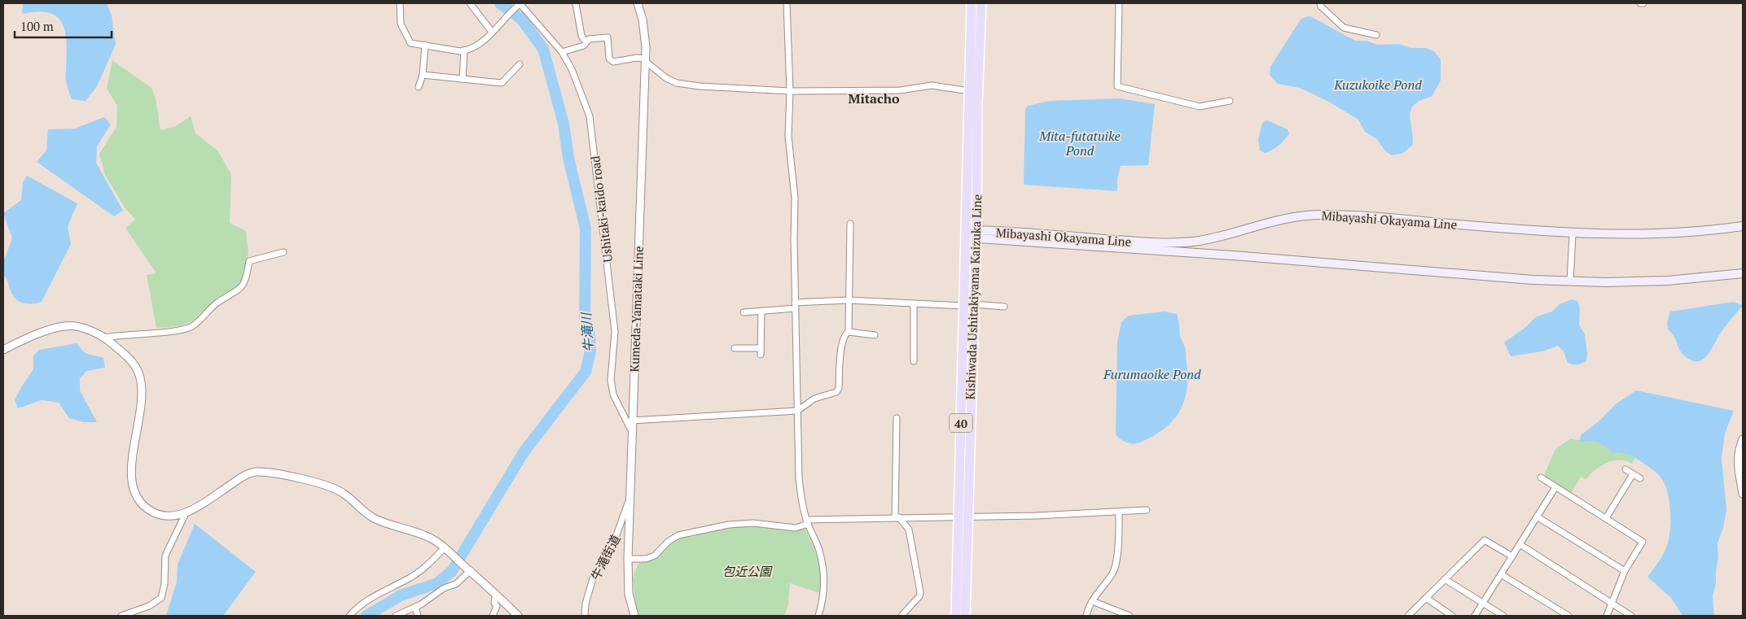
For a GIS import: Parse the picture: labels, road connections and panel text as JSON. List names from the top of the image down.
{
  "streets": {
    "main road": ["Mibayashi Okayama Line", "Kishiwada Ushitakiyama Kaizuka Line", "40"],
    "street": ["Ushitaki-kaido road", "Kumeda-Yamataki Line", "牛滝街道"]
  },
  "crossings": [
    ["Ushitaki-kaido road", "Kumeda-Yamataki Line"],
    ["Mibayashi Okayama Line", "Kishiwada Ushitakiyama Kaizuka Line"],
    ["Kumeda-Yamataki Line", "牛滝街道"]
  ],
  "districts": ["Mitacho"],
  "water": [
    "Kuzukoike Pond",
    "Mita-futatuike Pond",
    "牛滝川",
    "Furumaoike Pond"
  ],
  "parks": ["包近公園"],
  "scale_bar": "100 m"
}
